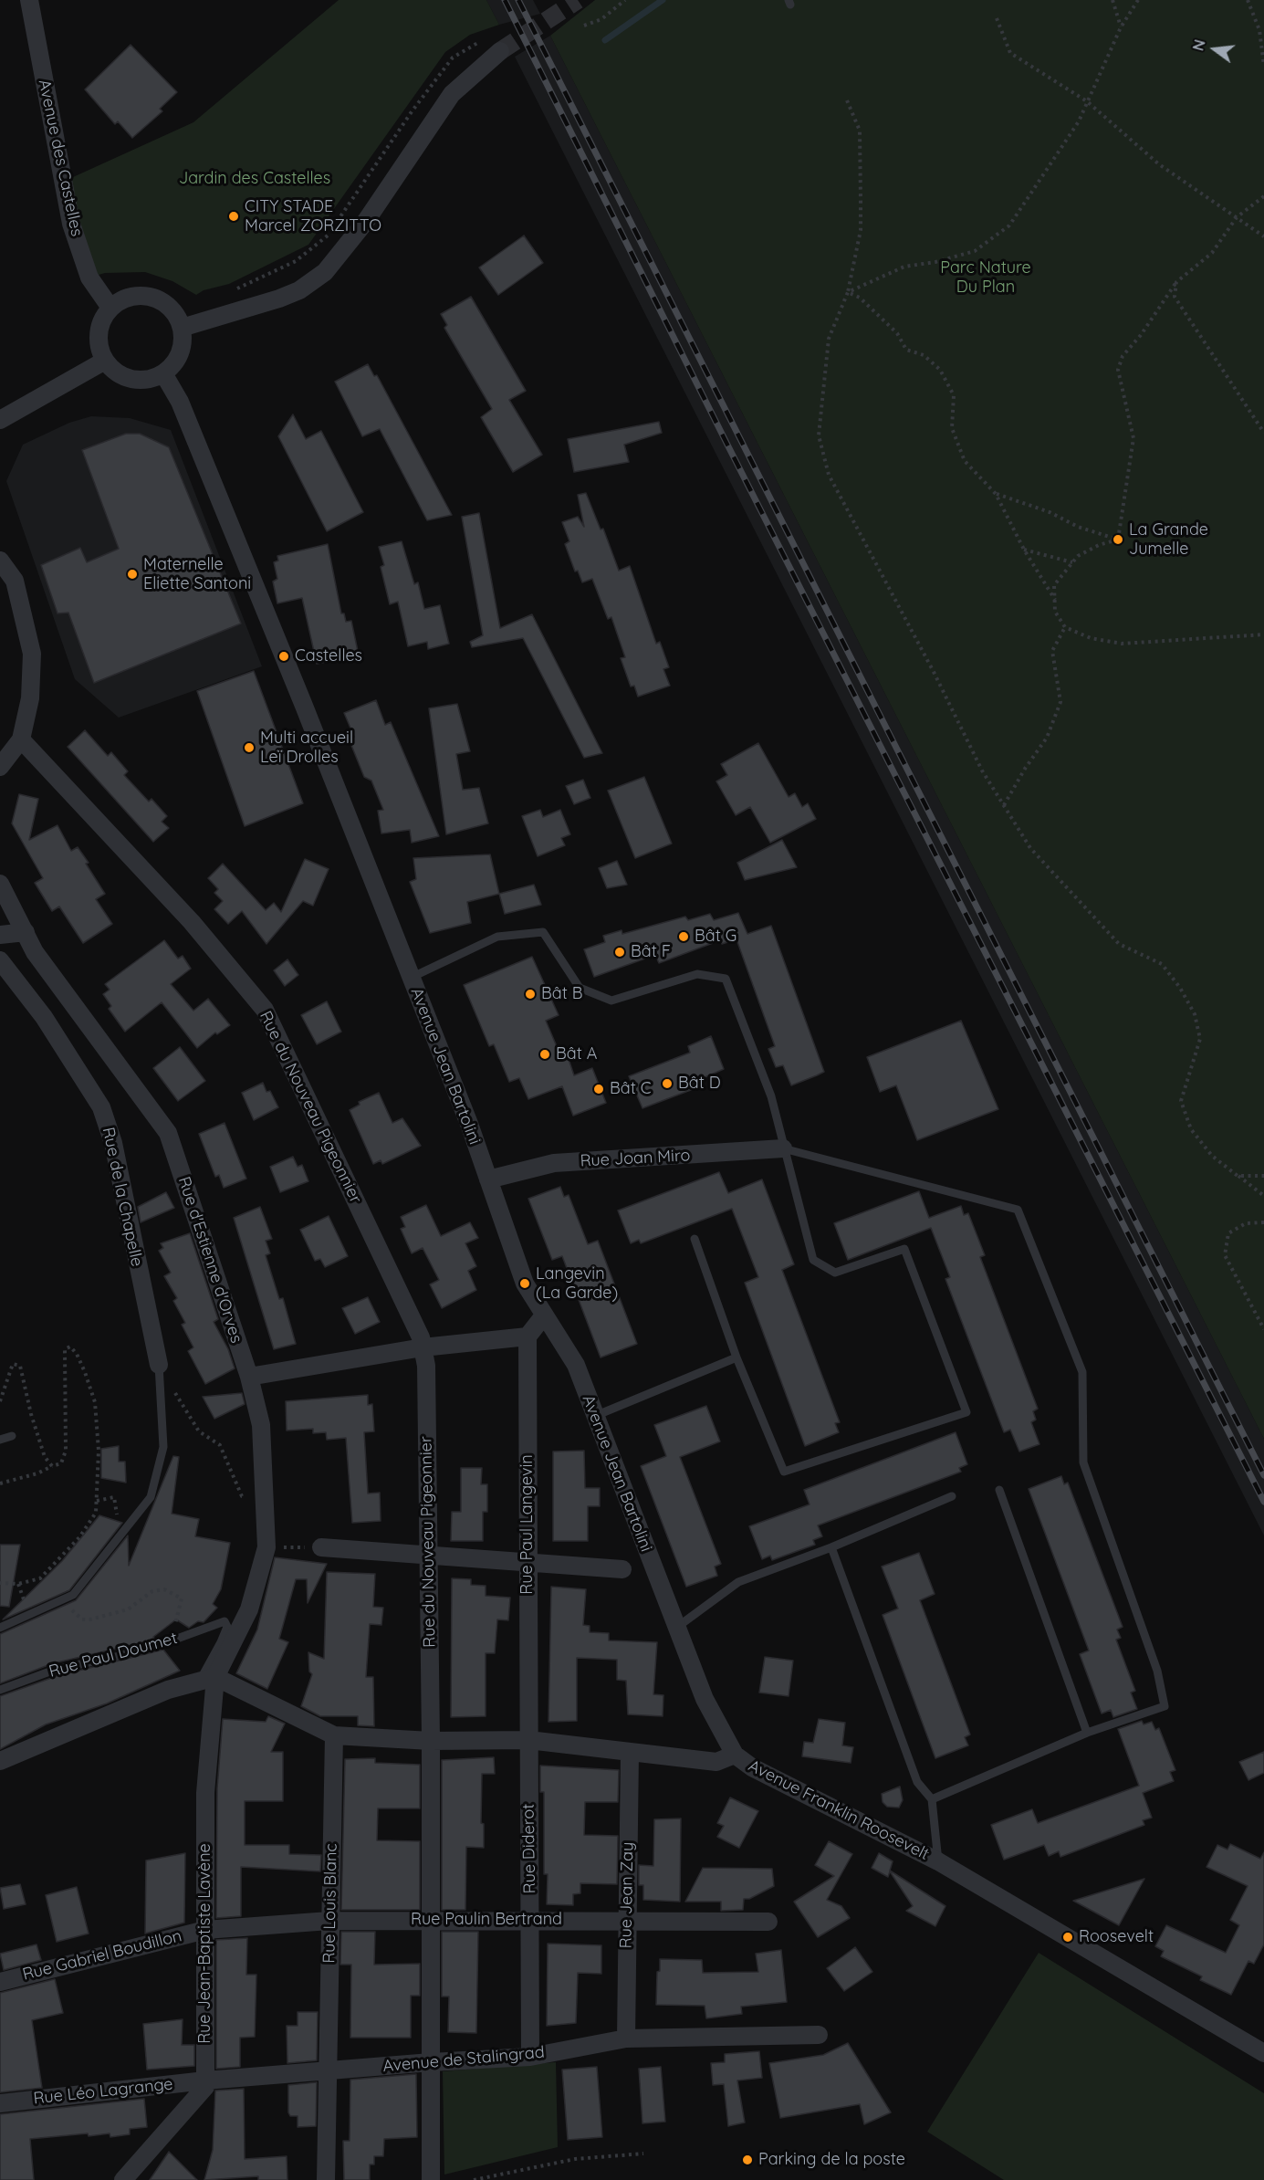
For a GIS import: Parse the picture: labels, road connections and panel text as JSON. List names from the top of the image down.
{
  "streets": {
    "street": [
      "Avenue des Castelles",
      "Avenue Jean Bartolini",
      "Rue du Nouveau Pigeonnier",
      "Rue Joan Miro",
      "Rue de la Chapelle",
      "Rue d'Estienne d'Orves",
      "Rue Paul Langevin",
      "Avenue Franklin Roosevelt",
      "Rue Diderot",
      "Rue Jean Zay",
      "Rue Louis Blanc",
      "Rue Paulin Bertrand",
      "Rue Jean-Baptiste Lavène",
      "Rue Gabriel Boudillon",
      "Avenue de Stalingrad",
      "Rue Léo Lagrange"
    ],
    "lane": ["Rue Paul Doumet"]
  },
  "crossings": [
    ["Avenue des Castelles", "Avenue Jean Bartolini"],
    ["Avenue Jean Bartolini", "Rue Joan Miro"],
    ["Avenue Jean Bartolini", "Avenue Franklin Roosevelt"],
    ["Rue du Nouveau Pigeonnier", "Avenue Franklin Roosevelt"],
    ["Rue du Nouveau Pigeonnier", "Rue Paulin Bertrand"],
    ["Rue du Nouveau Pigeonnier", "Avenue de Stalingrad"],
    ["Rue d'Estienne d'Orves", "Rue Paul Doumet"],
    ["Rue d'Estienne d'Orves", "Avenue Franklin Roosevelt"],
    ["Rue d'Estienne d'Orves", "Rue Jean-Baptiste Lavène"],
    ["Rue Paul Langevin", "Avenue Franklin Roosevelt"],
    ["Rue Paul Langevin", "Rue Diderot"],
    ["Rue Paul Doumet", "Avenue Franklin Roosevelt"],
    ["Rue Paul Doumet", "Rue Jean-Baptiste Lavène"],
    ["Avenue Franklin Roosevelt", "Rue Diderot"],
    ["Avenue Franklin Roosevelt", "Rue Jean Zay"],
    ["Avenue Franklin Roosevelt", "Rue Louis Blanc"],
    ["Avenue Franklin Roosevelt", "Rue Jean-Baptiste Lavène"],
    ["Rue Diderot", "Rue Paulin Bertrand"],
    ["Rue Diderot", "Avenue de Stalingrad"],
    ["Rue Jean Zay", "Rue Paulin Bertrand"],
    ["Rue Jean Zay", "Avenue de Stalingrad"],
    ["Rue Louis Blanc", "Rue Paulin Bertrand"],
    ["Rue Louis Blanc", "Avenue de Stalingrad"],
    ["Rue Paulin Bertrand", "Rue Jean-Baptiste Lavène"],
    ["Rue Paulin Bertrand", "Rue Gabriel Boudillon"],
    ["Rue Jean-Baptiste Lavène", "Rue Gabriel Boudillon"],
    ["Rue Jean-Baptiste Lavène", "Avenue de Stalingrad"],
    ["Rue Jean-Baptiste Lavène", "Rue Léo Lagrange"],
    ["Avenue de Stalingrad", "Rue Léo Lagrange"]
  ],
  "parks": ["Jardin des Castelles", "Parc Nature Du Plan"],
  "places": [
    "CITY STADE Marcel ZORZITTO",
    "La Grande Jumelle",
    "Maternelle Eliette Santoni",
    "Castelles",
    "Multi accueil Leï Drolles",
    "Bât G",
    "Bât F",
    "Bât B",
    "Bât A",
    "Bât D",
    "Bât C",
    "Langevin (La Garde)",
    "Roosevelt",
    "Parking de la poste"
  ],
  "north": "left"
}
